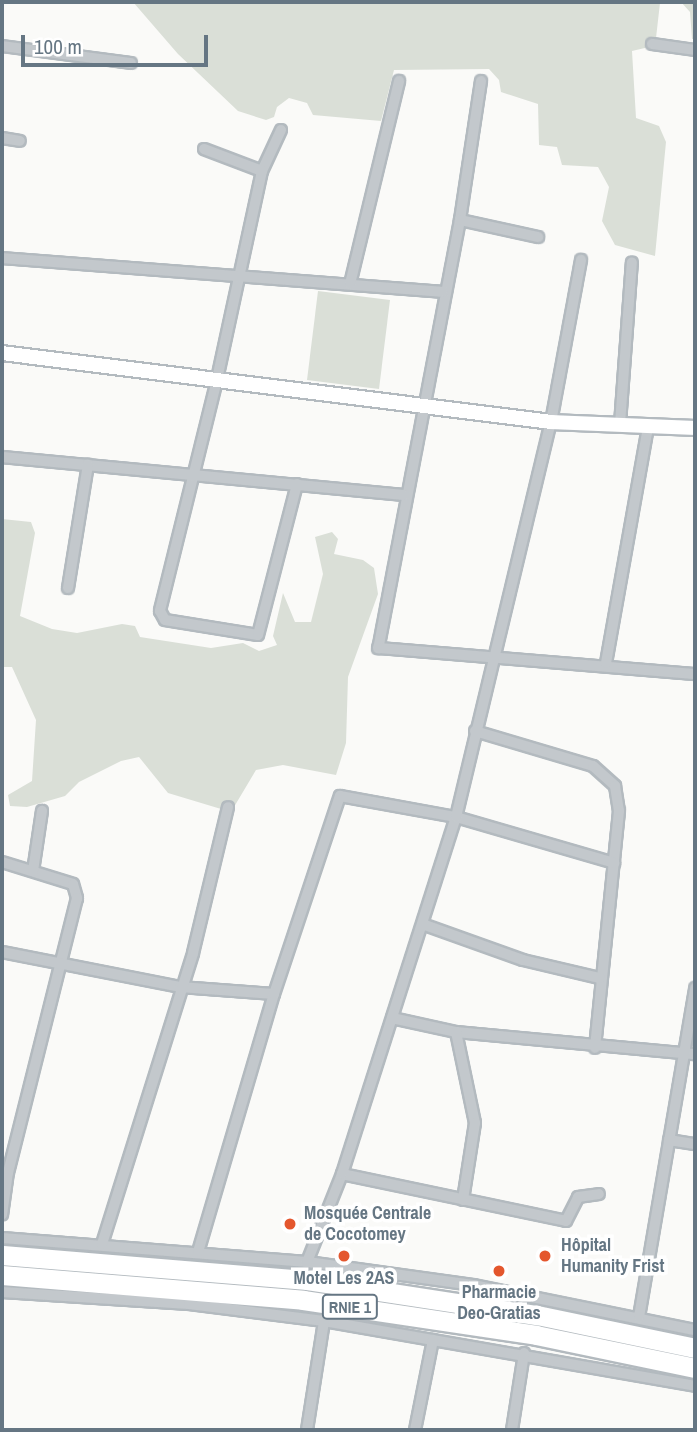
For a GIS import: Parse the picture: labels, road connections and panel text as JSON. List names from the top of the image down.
{
  "streets": {
    "highway": ["RNIE 1"]
  },
  "places": [
    "Mosquée Centrale de Cocotomey",
    "Motel Les 2AS",
    "Hôpital Humanity Frist",
    "Pharmacie Deo-Gratias"
  ],
  "scale_bar": "100 m"
}
